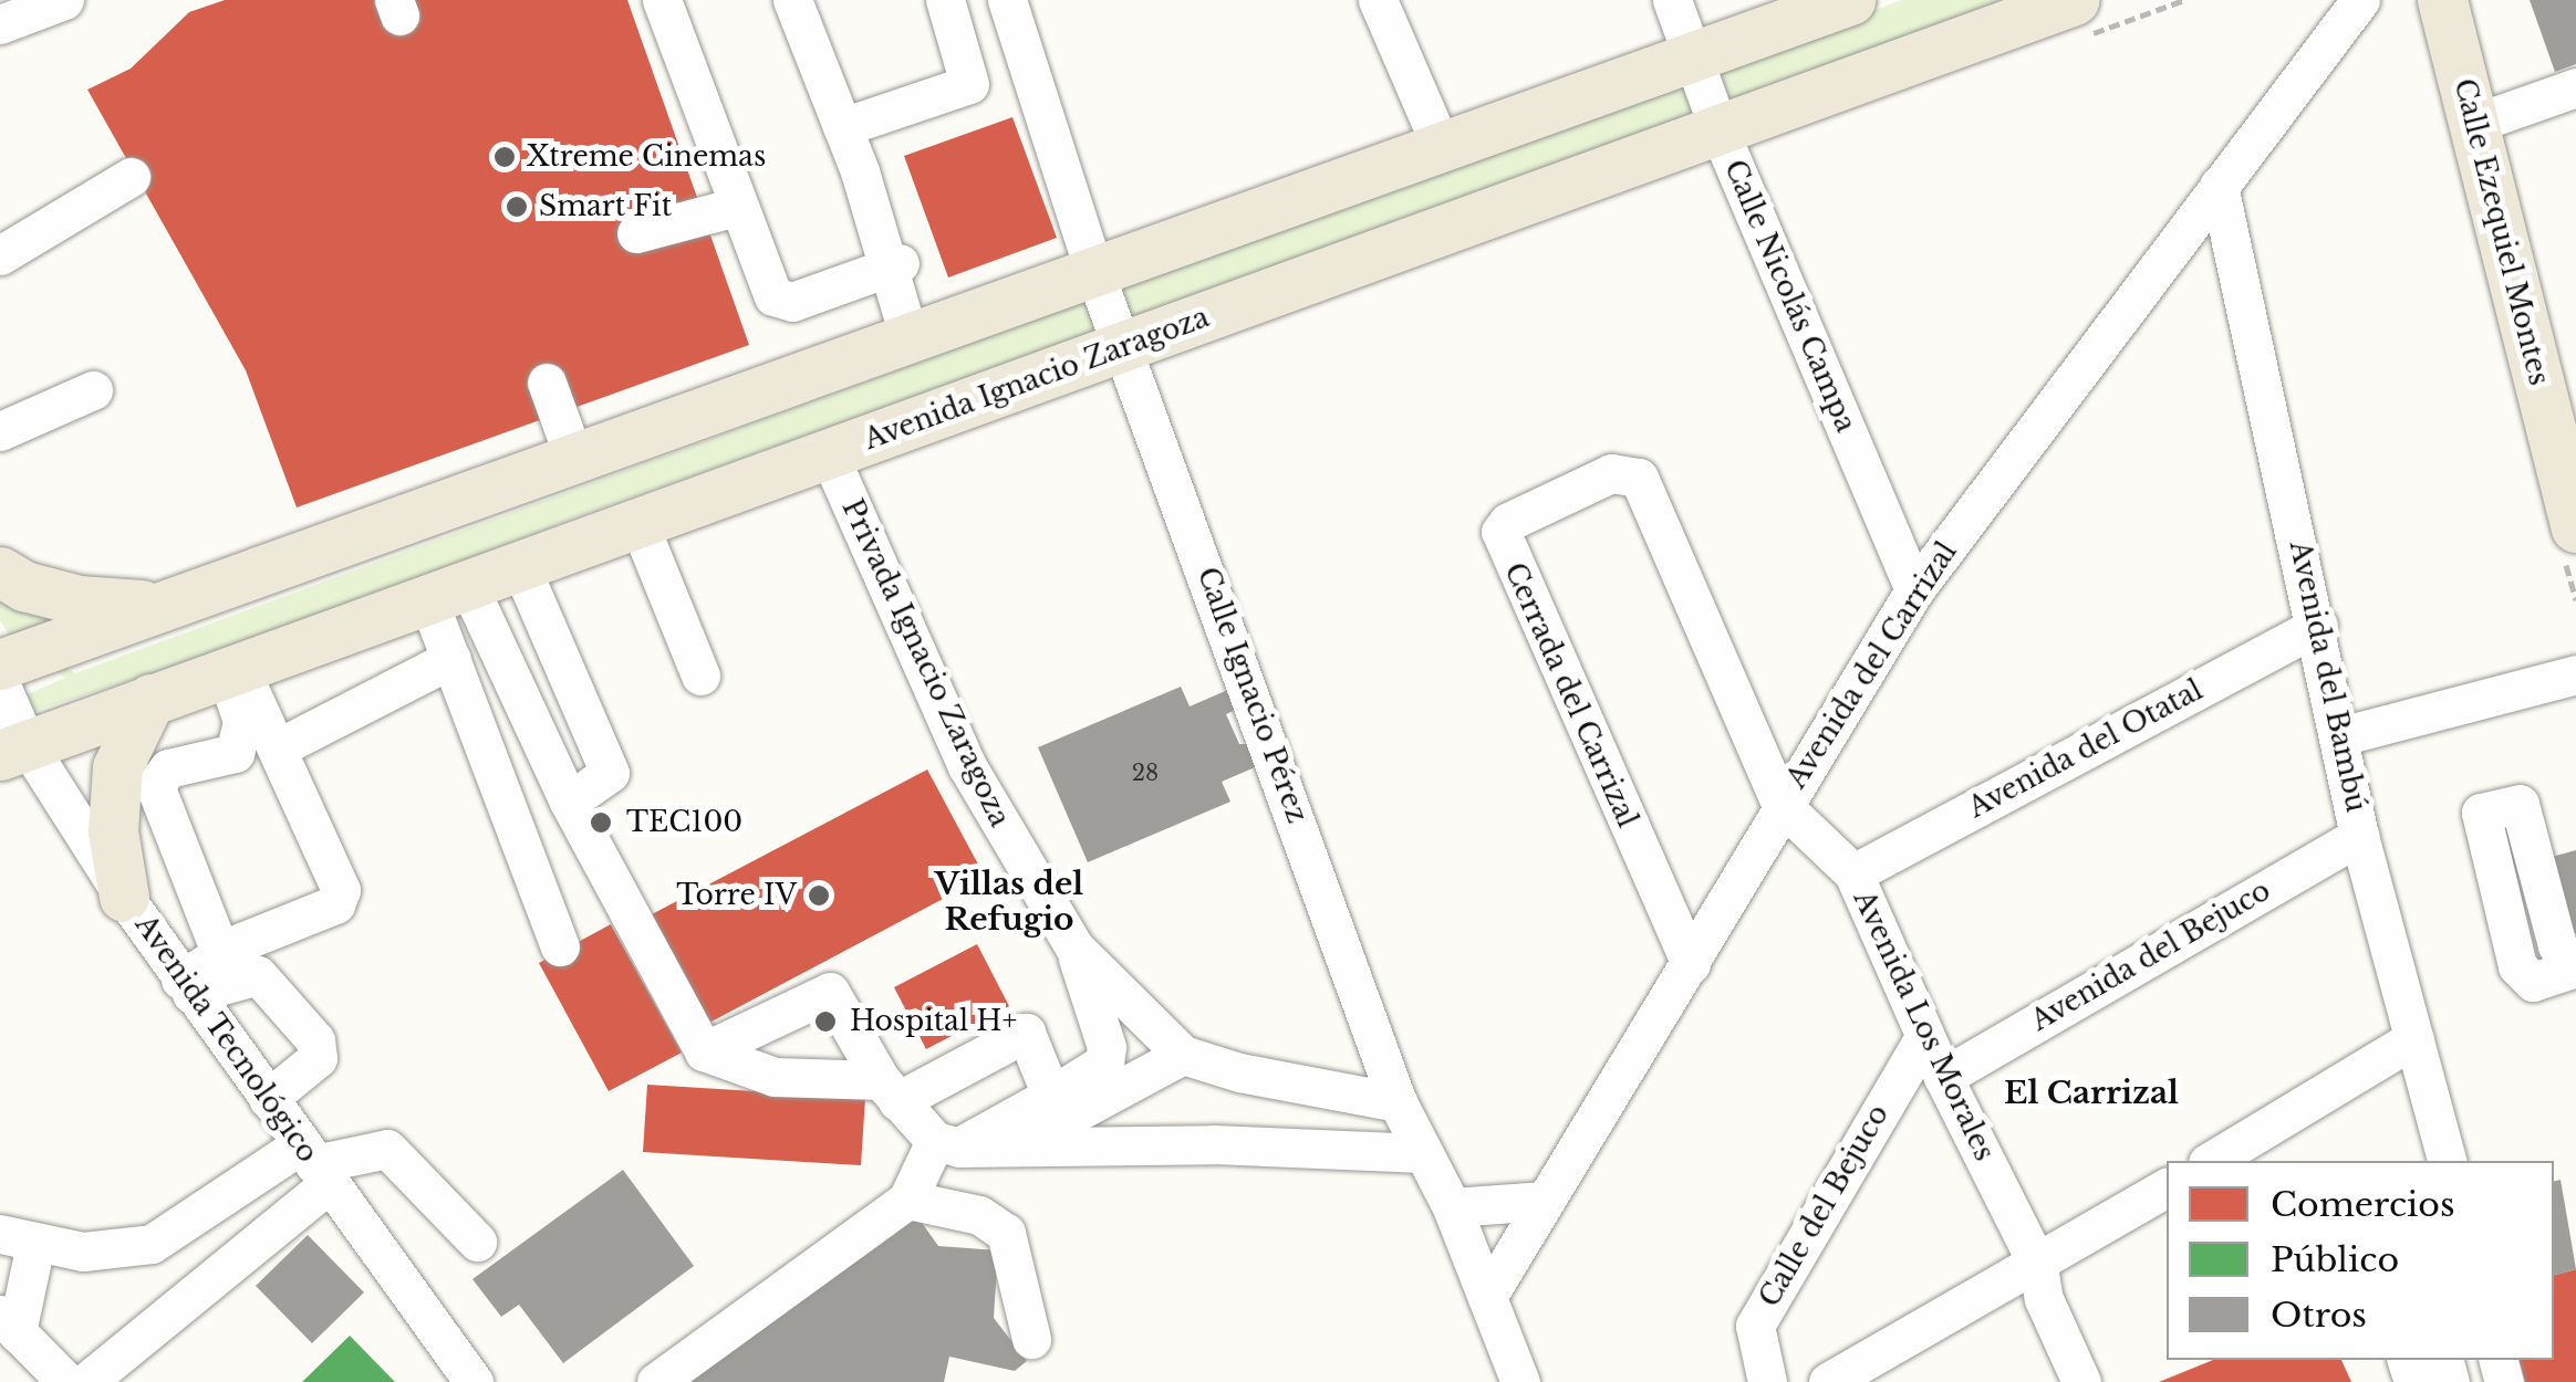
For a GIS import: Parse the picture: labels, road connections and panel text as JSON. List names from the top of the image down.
{
  "streets": {
    "main road": ["Calle Ezequiel Montes", "Avenida Ignacio Zaragoza"],
    "street": [
      "Calle Nicolás Campa",
      "Privada Ignacio Zaragoza",
      "Avenida del Carrizal",
      "Avenida del Bambú",
      "Calle Ignacio Pérez",
      "Cerrada del Carrizal",
      "Avenida del Otatal",
      "Avenida del Bejuco",
      "Avenida Los Morales",
      "Avenida Tecnológico",
      "Calle del Bejuco"
    ]
  },
  "crossings": [
    ["Calle Nicolás Campa", "Avenida Ignacio Zaragoza"],
    ["Calle Nicolás Campa", "Avenida del Carrizal"],
    ["Avenida Ignacio Zaragoza", "Privada Ignacio Zaragoza"],
    ["Avenida Ignacio Zaragoza", "Calle Ignacio Pérez"],
    ["Avenida Ignacio Zaragoza", "Avenida Tecnológico"],
    ["Privada Ignacio Zaragoza", "Calle Ignacio Pérez"],
    ["Avenida del Carrizal", "Avenida del Bambú"],
    ["Avenida del Carrizal", "Calle Ignacio Pérez"],
    ["Avenida del Carrizal", "Cerrada del Carrizal"],
    ["Avenida del Carrizal", "Avenida Los Morales"],
    ["Avenida del Bambú", "Avenida del Otatal"],
    ["Avenida del Bambú", "Avenida del Bejuco"],
    ["Cerrada del Carrizal", "Avenida Los Morales"],
    ["Avenida del Otatal", "Avenida Los Morales"],
    ["Avenida del Bejuco", "Avenida Los Morales"],
    ["Avenida Los Morales", "Calle del Bejuco"]
  ],
  "districts": ["Villas del Refugio", "El Carrizal"],
  "places": [
    "Xtreme Cinemas",
    "Smart Fit",
    "TEC100",
    "Torre IV",
    "Hospital H+"
  ],
  "house_numbers": ["28"],
  "legend": ["Comercios", "Público", "Otros"]
}
